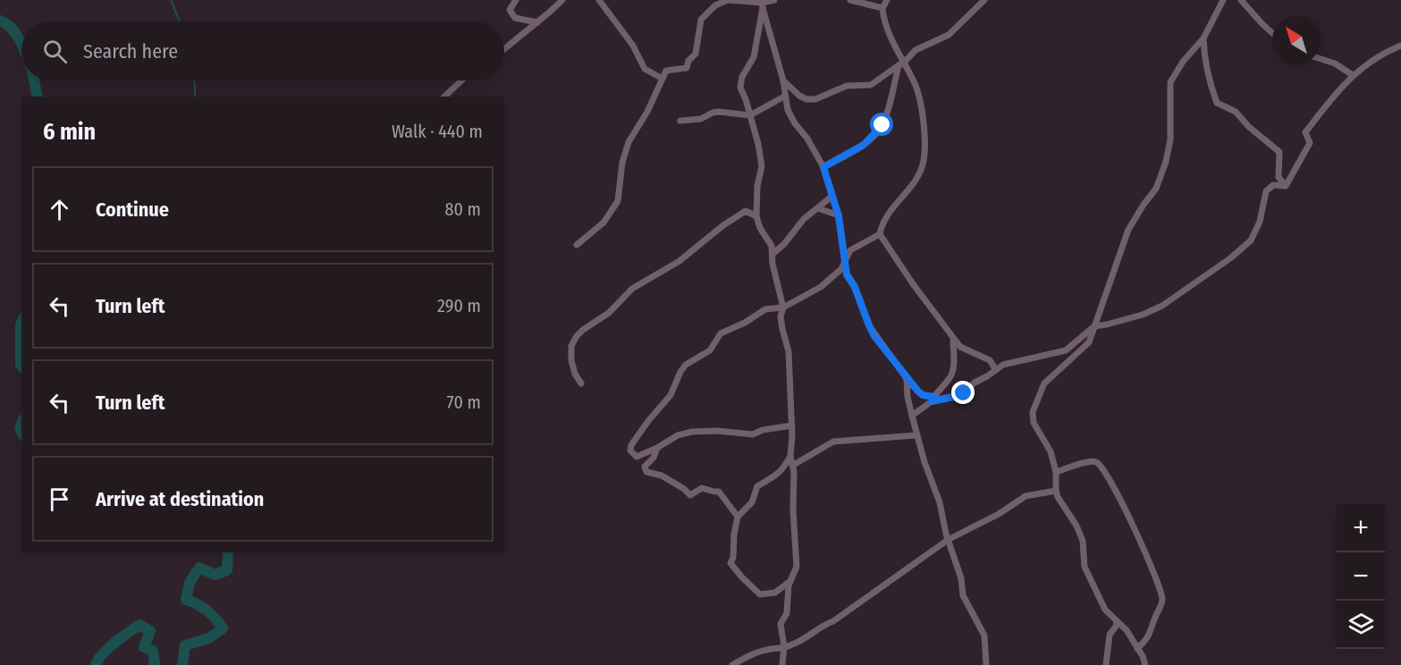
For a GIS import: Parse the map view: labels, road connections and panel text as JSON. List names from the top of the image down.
{
  "north": "top left",
  "page": {
    "search": "Search here",
    "heading": ["6 min", "Walk · 440 m"],
    "list": [
      ["Continue", "80 m"],
      ["Turn left", "290 m"],
      ["Turn left", "70 m"],
      "Arrive at destination"
    ],
    "map_buttons": ["+", "−"]
  }
}
